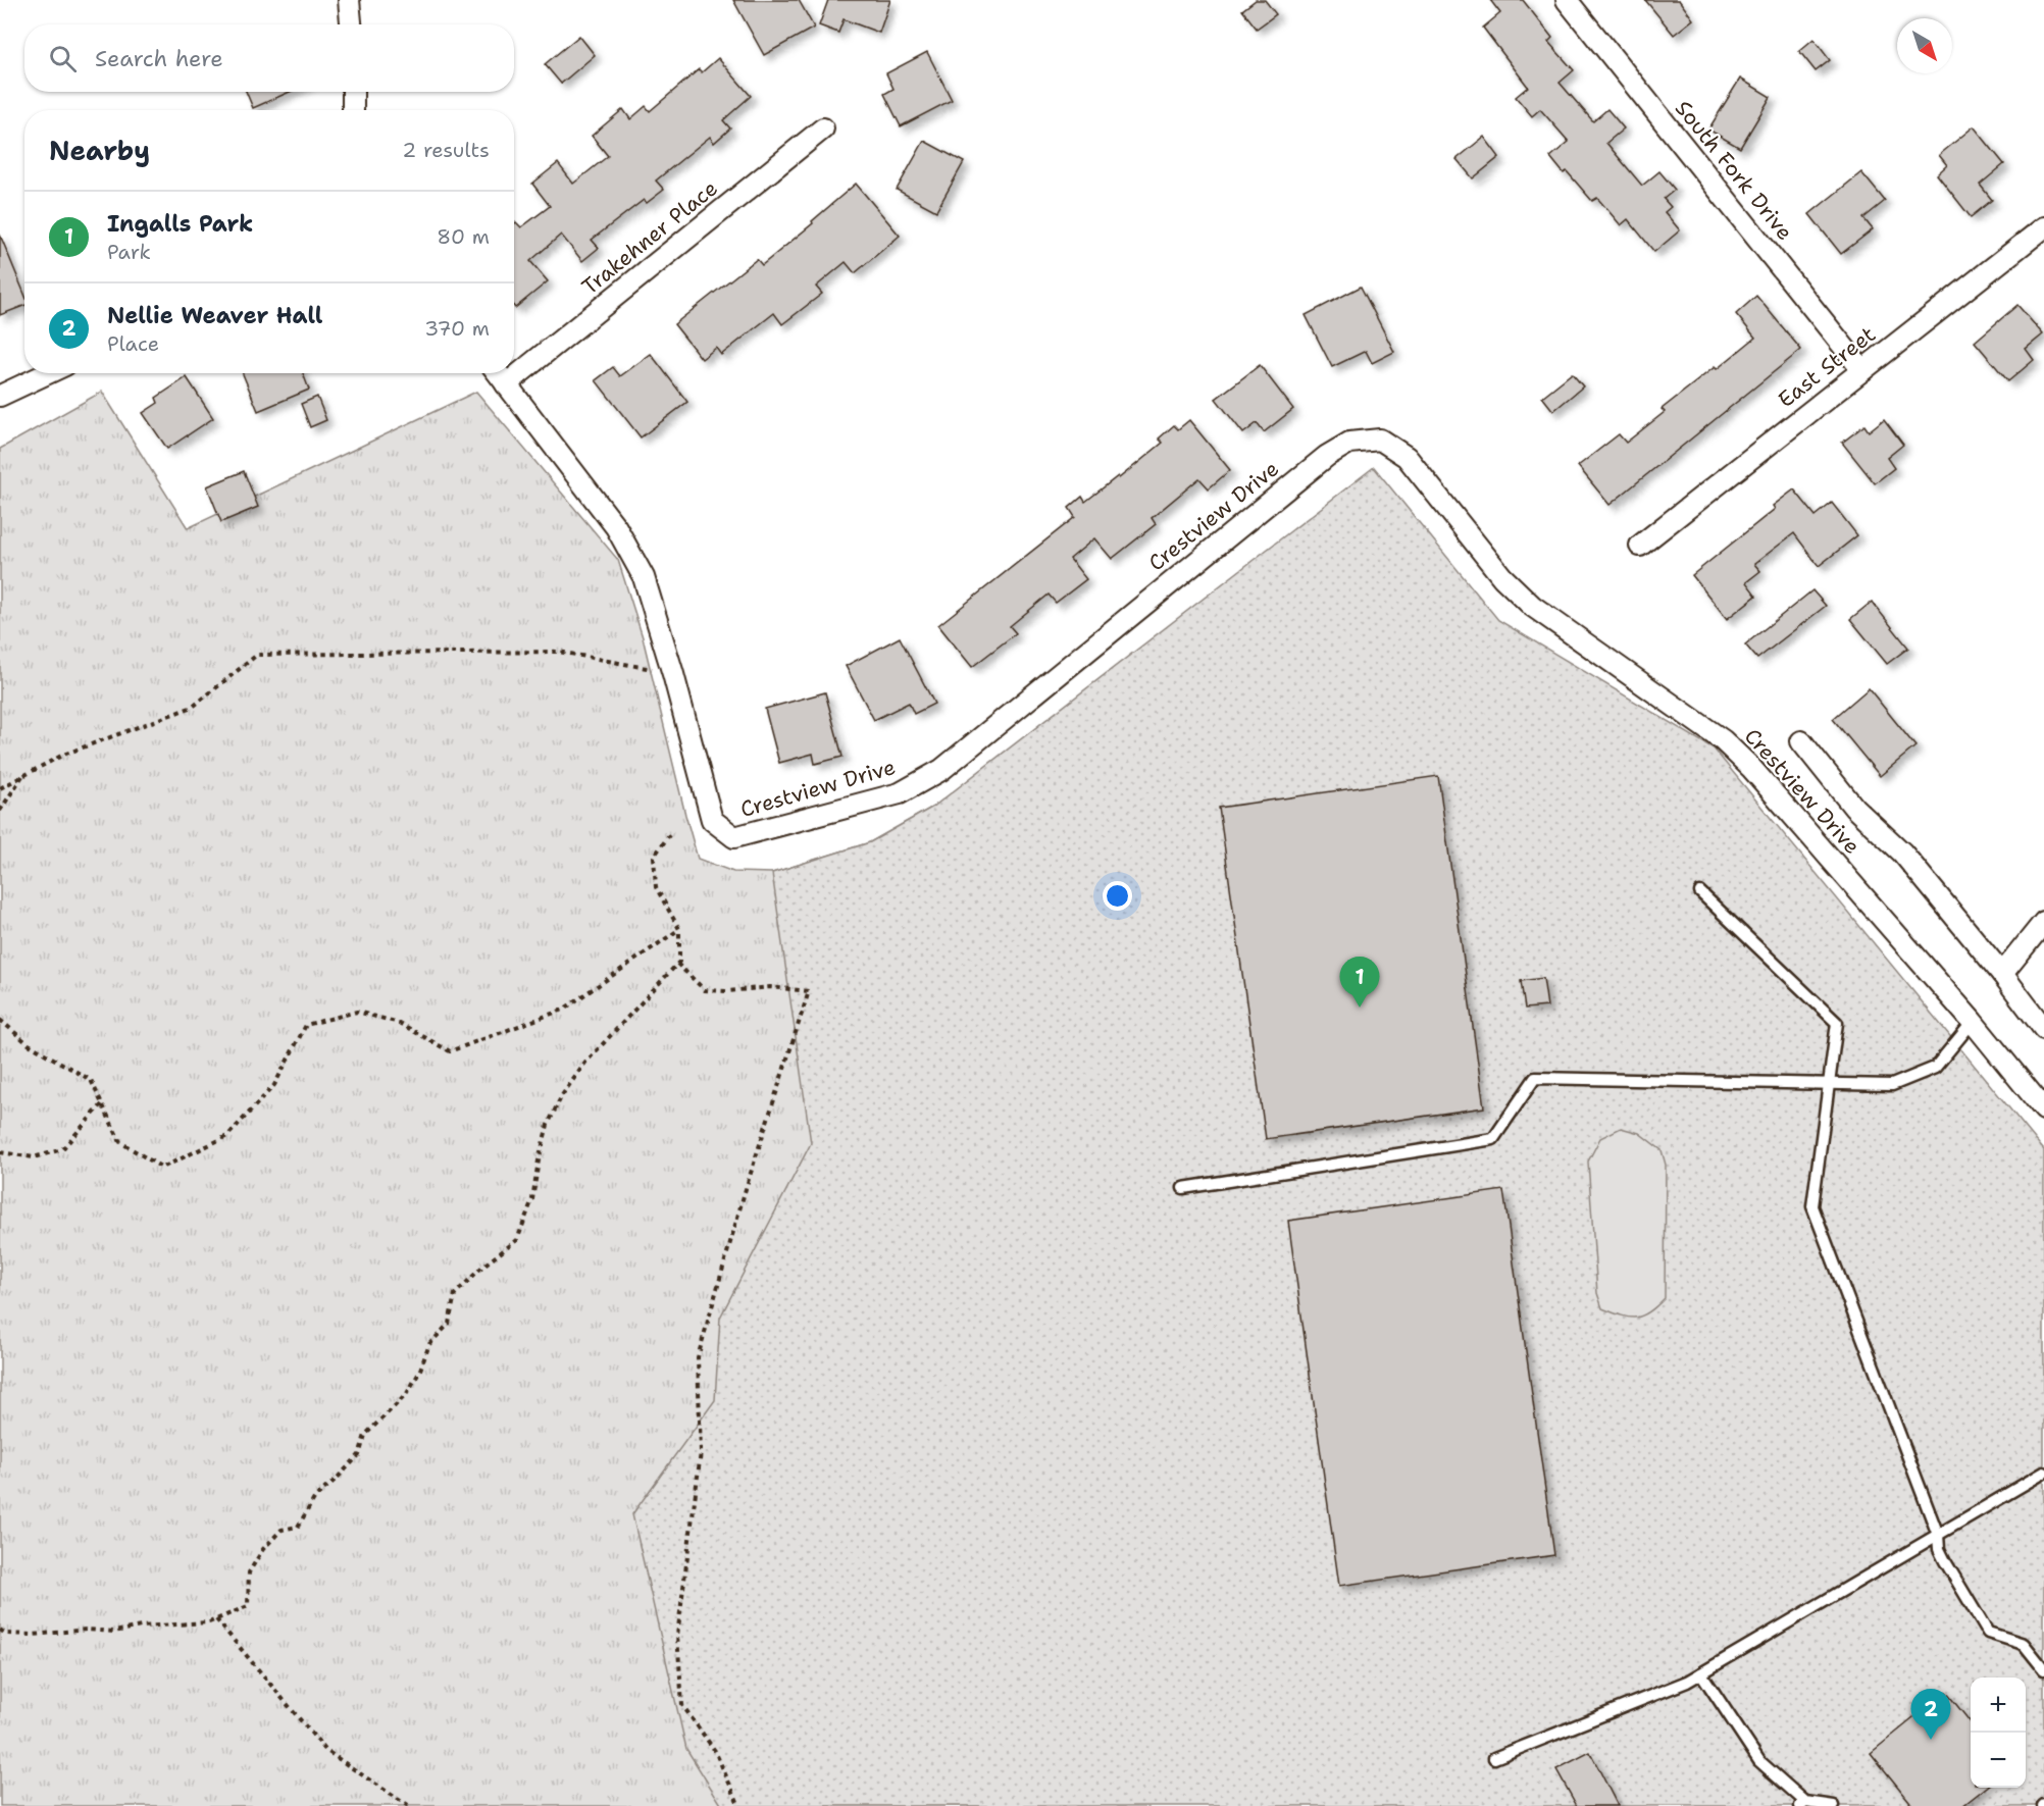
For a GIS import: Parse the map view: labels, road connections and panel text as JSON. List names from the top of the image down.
{
  "streets": {
    "street": [
      "South Fork Drive",
      "Trakehner Place",
      "East Street",
      "Crestview Drive"
    ]
  },
  "crossings": [
    ["South Fork Drive", "East Street"],
    ["Trakehner Place", "Crestview Drive"]
  ],
  "north": "bottom right",
  "page": {
    "search": "Search here",
    "heading": ["Nearby", "2 results"],
    "list": [
      {
        "mark": "1",
        "name": "Ingalls Park",
        "note": "Park",
        "value": "80 m"
      },
      {
        "mark": "2",
        "name": "Nellie Weaver Hall",
        "note": "Place",
        "value": "370 m"
      }
    ],
    "pins": ["1", "2"],
    "map_buttons": ["+", "−"]
  }
}
